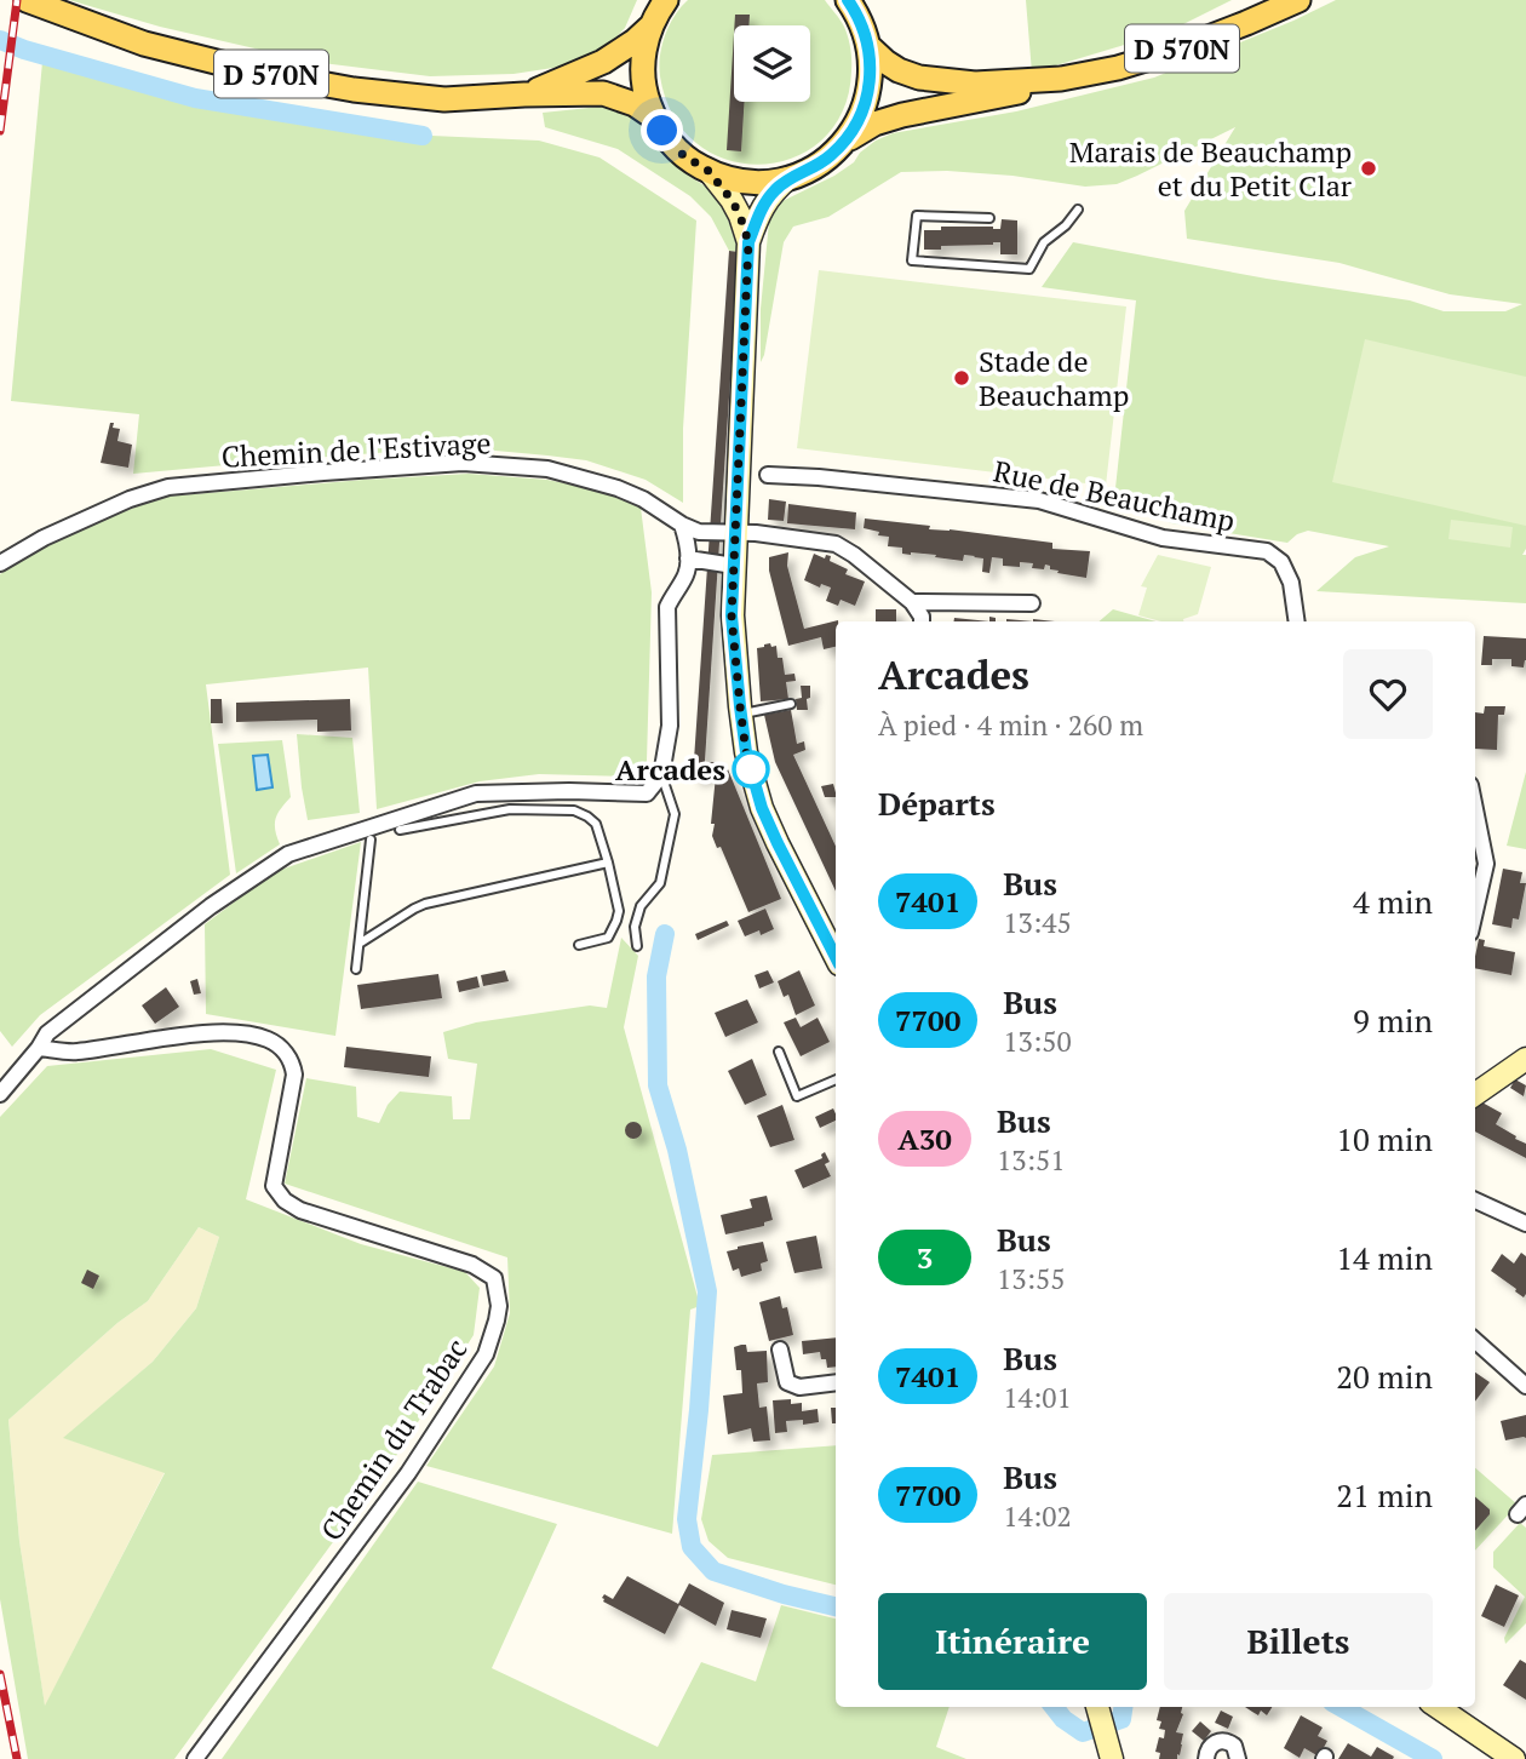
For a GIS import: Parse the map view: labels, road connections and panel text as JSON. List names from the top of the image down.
{
  "streets": {
    "main road": ["D 570N"],
    "street": ["Chemin de l'Estivage", "Rue de Beauchamp", "Chemin du Trabac"]
  },
  "places": ["Marais de Beauchamp et du Petit Clar", "Stade de Beauchamp", "Arcades"],
  "lines": ["bus line 7401"],
  "page": {
    "heading": [
      ["Arcades", "À pied · 4 min · 260 m"],
      "Départs"
    ],
    "list": [
      {
        "mark": "7401",
        "name": "Bus",
        "note": "13:45",
        "value": "4 min"
      },
      {
        "mark": "7700",
        "name": "Bus",
        "note": "13:50",
        "value": "9 min"
      },
      {
        "mark": "A30",
        "name": "Bus",
        "note": "13:51",
        "value": "10 min"
      },
      {
        "mark": "3",
        "name": "Bus",
        "note": "13:55",
        "value": "14 min"
      },
      {
        "mark": "7401",
        "name": "Bus",
        "note": "14:01",
        "value": "20 min"
      },
      {
        "mark": "7700",
        "name": "Bus",
        "note": "14:02",
        "value": "21 min"
      }
    ],
    "buttons": ["Itinéraire", "Billets"]
  }
}
